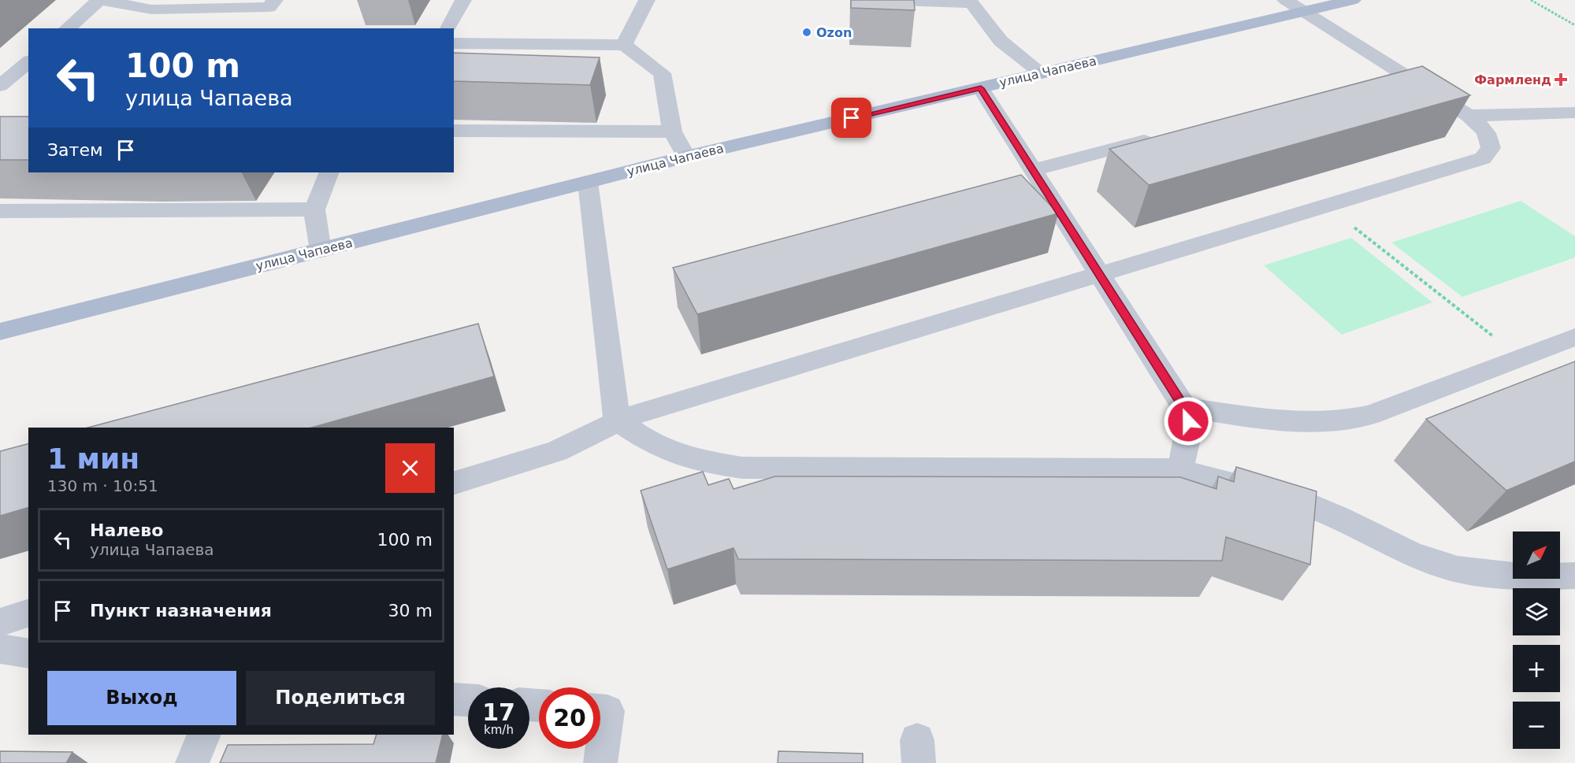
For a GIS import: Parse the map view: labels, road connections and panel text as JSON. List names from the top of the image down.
{
  "streets": {
    "main road": ["улица Чапаева"]
  },
  "places": {
    "other": ["Ozon"],
    "health": ["Фармленд"]
  },
  "north": "top right",
  "page": {
    "turn": ["100 m", "улица Чапаева"],
    "then": "Затем",
    "heading": ["1 мин", "130 m · 10:51"],
    "list": [
      {
        "name": "Налево",
        "note": "улица Чапаева",
        "value": "100 m"
      },
      {
        "name": "Пункт назначения",
        "value": "30 m"
      }
    ],
    "map_buttons": ["+", "−"],
    "buttons": ["Выход", "Поделиться"],
    "speed": "17 km/h",
    "limit": "20"
  }
}
